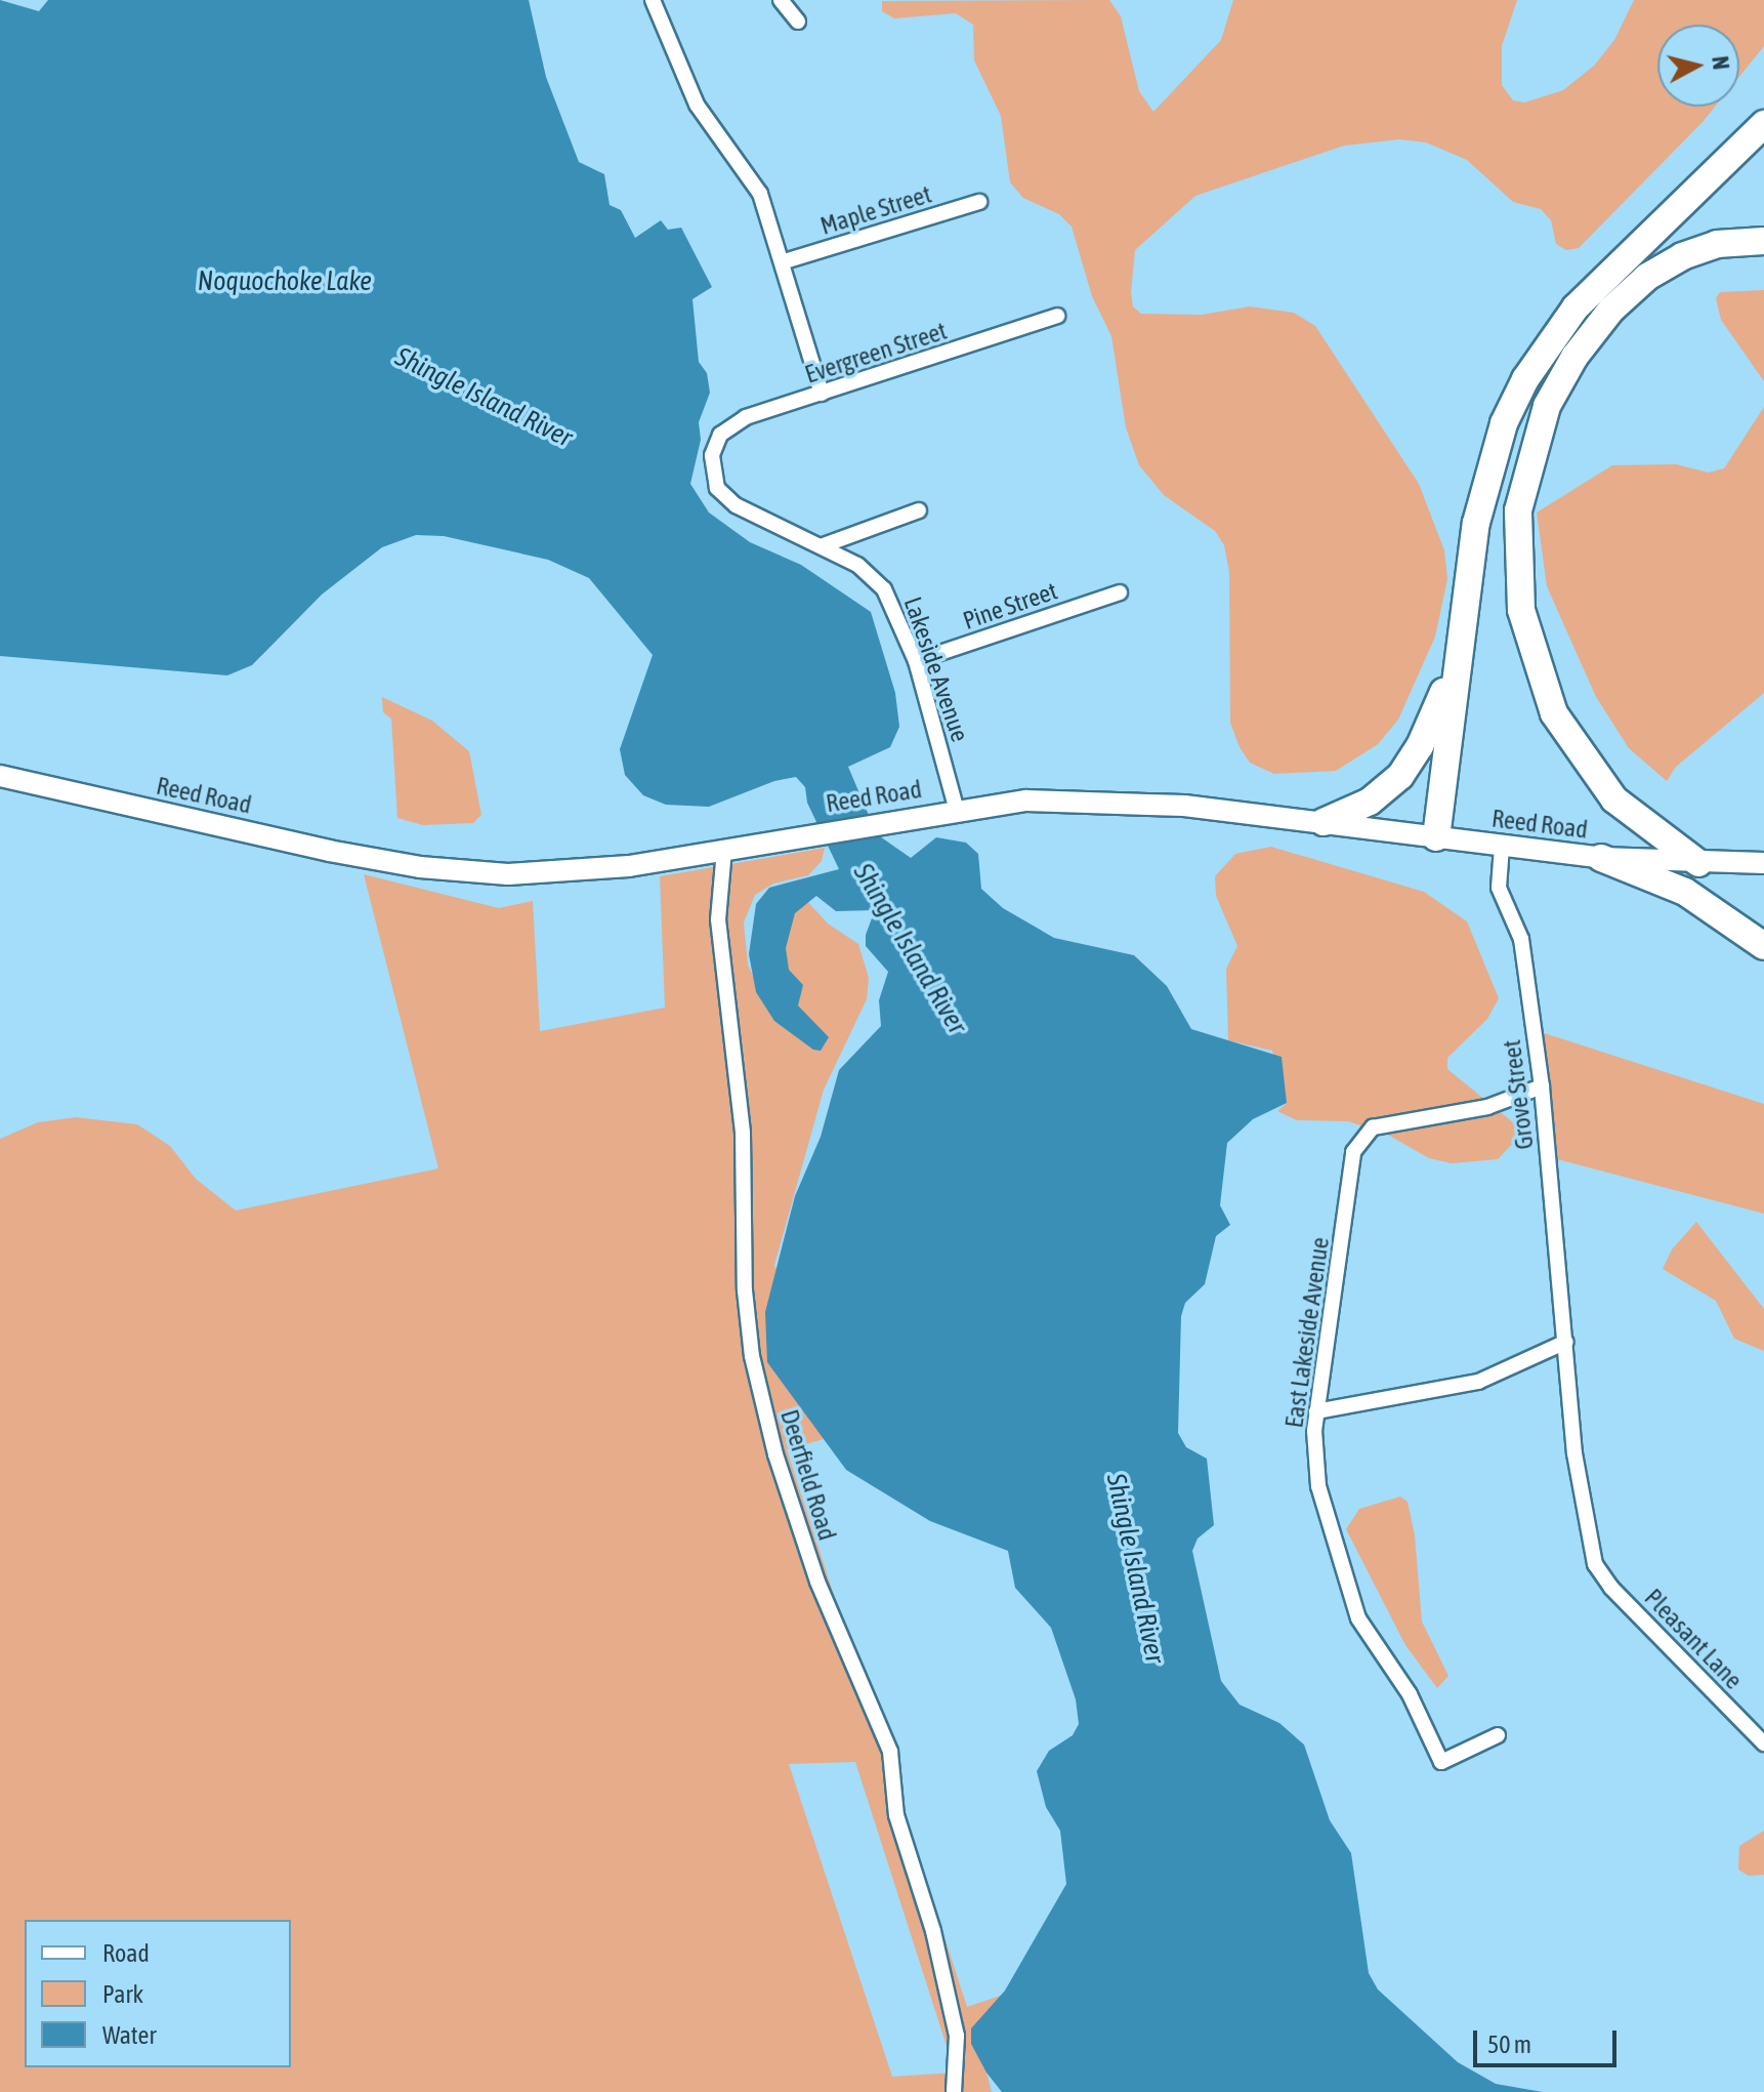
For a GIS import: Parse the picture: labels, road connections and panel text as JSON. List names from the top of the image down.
{
  "streets": {
    "street": [
      "Maple Street",
      "Evergreen Street",
      "Pine Street",
      "Lakeside Avenue",
      "Reed Road",
      "Grove Street",
      "East Lakeside Avenue",
      "Deerfield Road",
      "Pleasant Lane"
    ]
  },
  "crossings": [
    ["Evergreen Street", "Lakeside Avenue"],
    ["Pine Street", "Lakeside Avenue"],
    ["Lakeside Avenue", "Reed Road"],
    ["Reed Road", "Grove Street"],
    ["Reed Road", "Deerfield Road"],
    ["Grove Street", "East Lakeside Avenue"],
    ["Grove Street", "Pleasant Lane"]
  ],
  "water": ["Noquochoke Lake", "Shingle Island River"],
  "legend": ["Road", "Park", "Water"],
  "scale_bar": "50 m",
  "north": "right"
}
